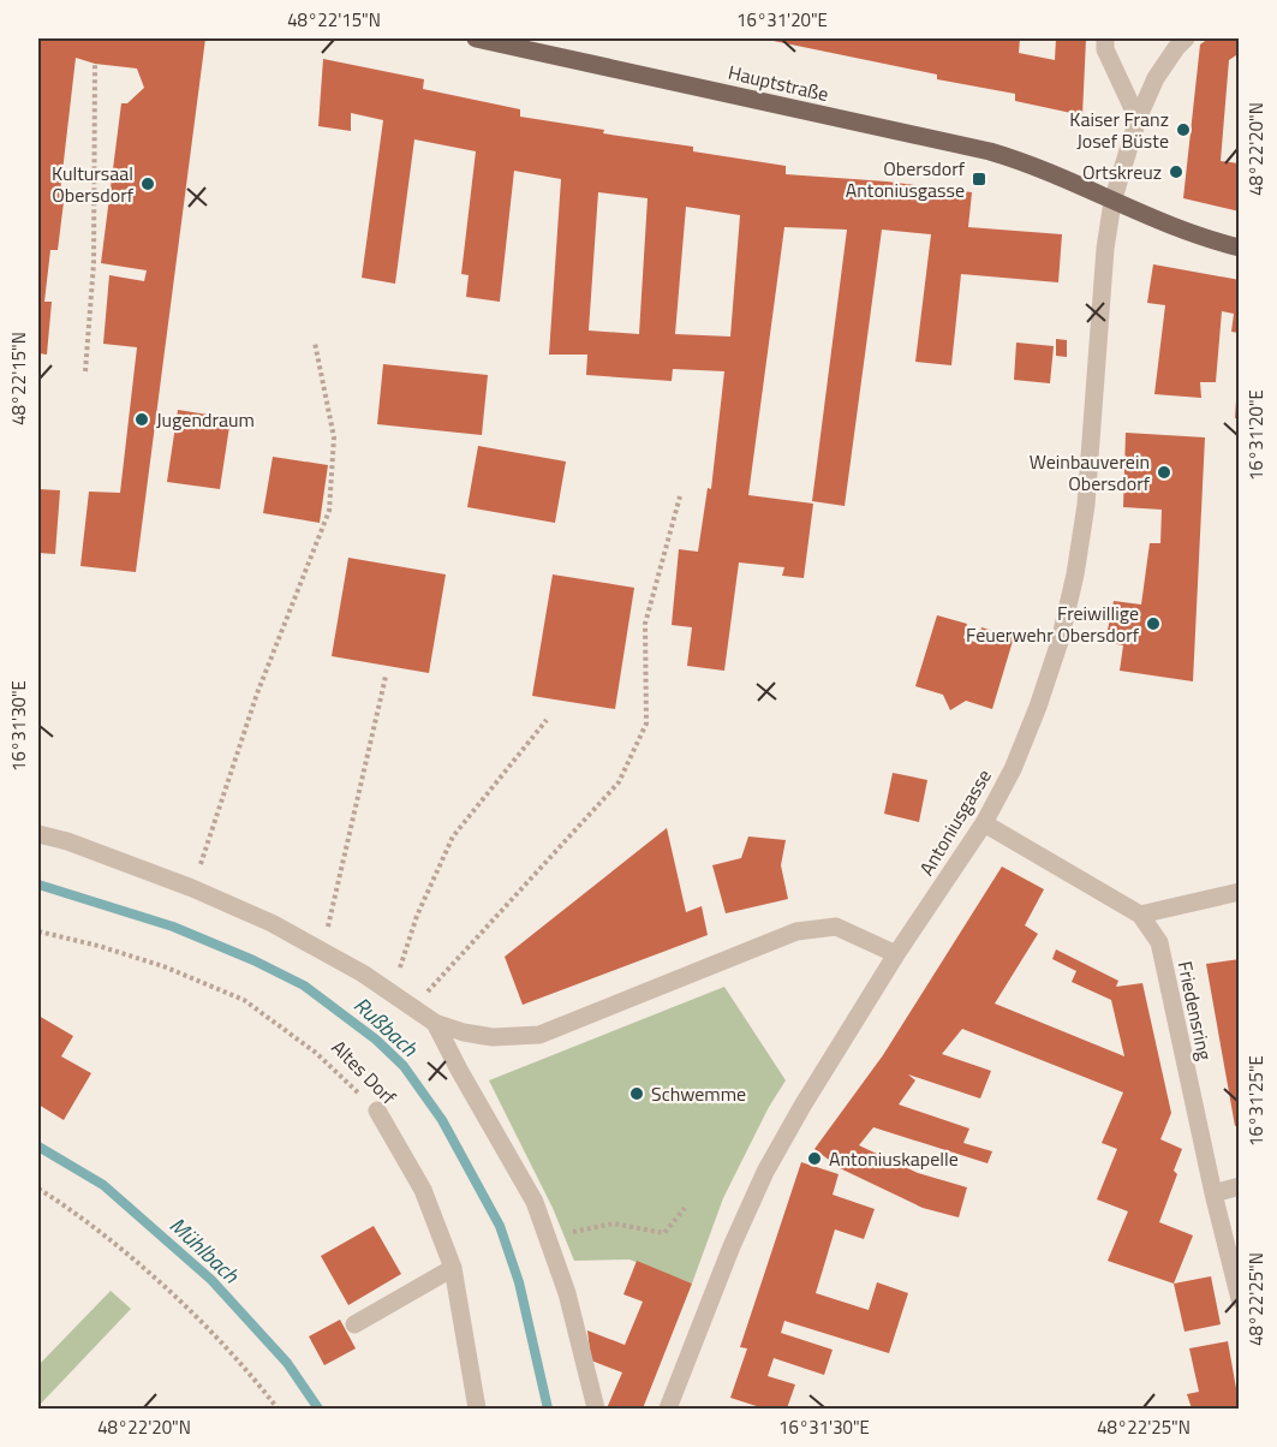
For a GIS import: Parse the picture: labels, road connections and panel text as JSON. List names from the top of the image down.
{
  "streets": {
    "main road": ["Hauptstraße"],
    "street": ["Antoniusgasse", "Friedensring", "Altes Dorf"]
  },
  "crossings": [
    ["Hauptstraße", "Antoniusgasse"],
    ["Antoniusgasse", "Friedensring"]
  ],
  "water": ["Rußbach", "Mühlbach"],
  "places": {
    "other": [
      "Kaiser Franz Josef Büste",
      "Ortskreuz",
      "Kultursaal Obersdorf",
      "Jugendraum",
      "Weinbauverein Obersdorf",
      "Freiwillige Feuerwehr Obersdorf",
      "Schwemme",
      "Antoniuskapelle"
    ],
    "transit": ["Obersdorf Antoniusgasse"]
  },
  "coordinates": [
    "48°22'15\"N",
    "16°31'20\"E",
    "48°22'20\"N",
    "16°31'30\"E",
    "16°31'25\"E",
    "48°22'25\"N"
  ]
}
